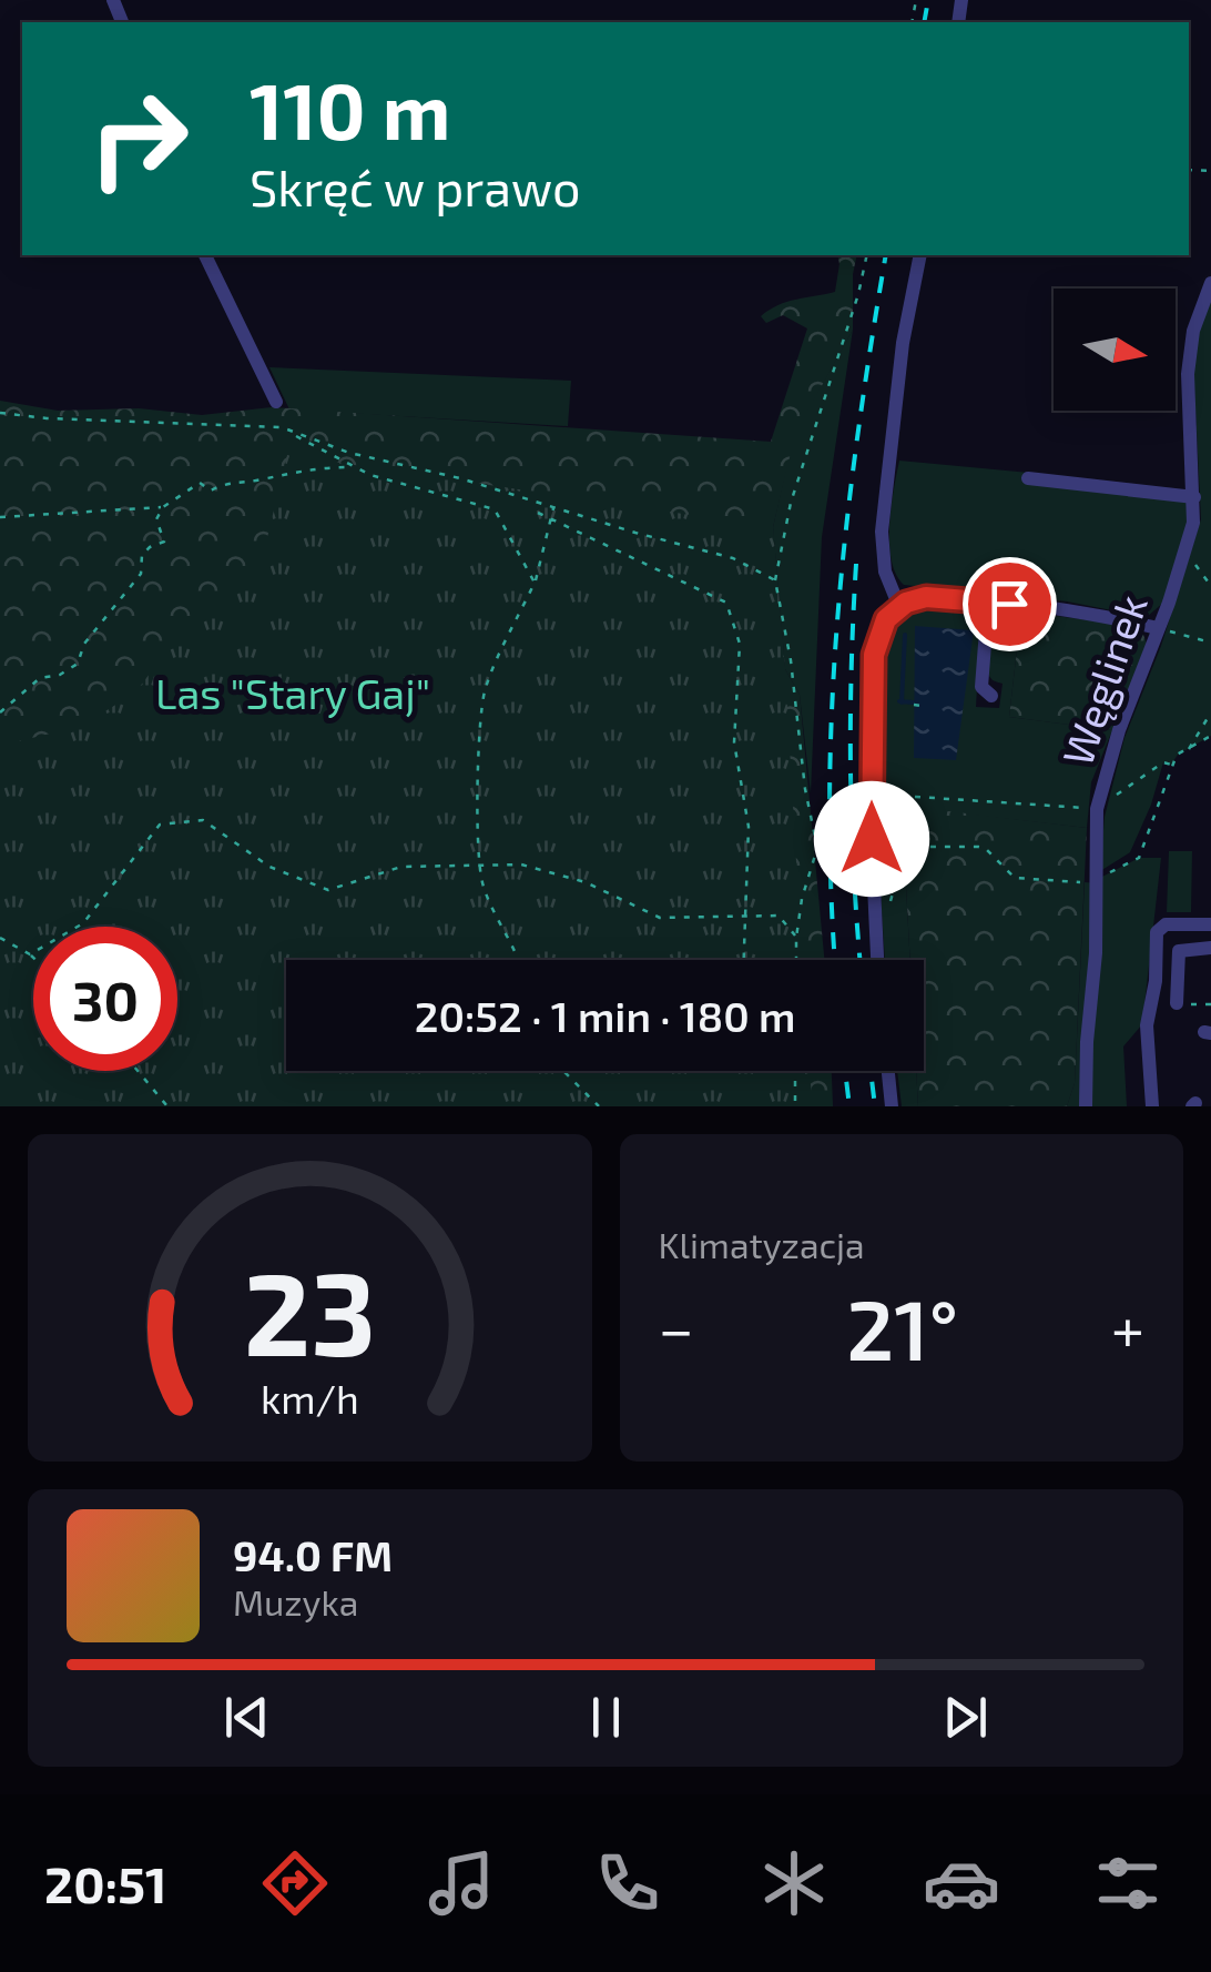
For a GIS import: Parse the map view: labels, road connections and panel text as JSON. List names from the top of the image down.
{
  "streets": {
    "street": ["Węglinek"]
  },
  "parks": ["Las \"Stary Gaj\""],
  "north": "right",
  "page": {
    "turn": ["110 m", "Skręć w prawo"],
    "limit": "30",
    "trip": "20:52 · 1 min · 180 m",
    "tile": "Klimatyzacja",
    "heat": ["−", "21°", "+"],
    "song": ["94.0 FM", "Muzyka"],
    "tabs": "20:51",
    "gauge": ["23", "km/h"]
  }
}
